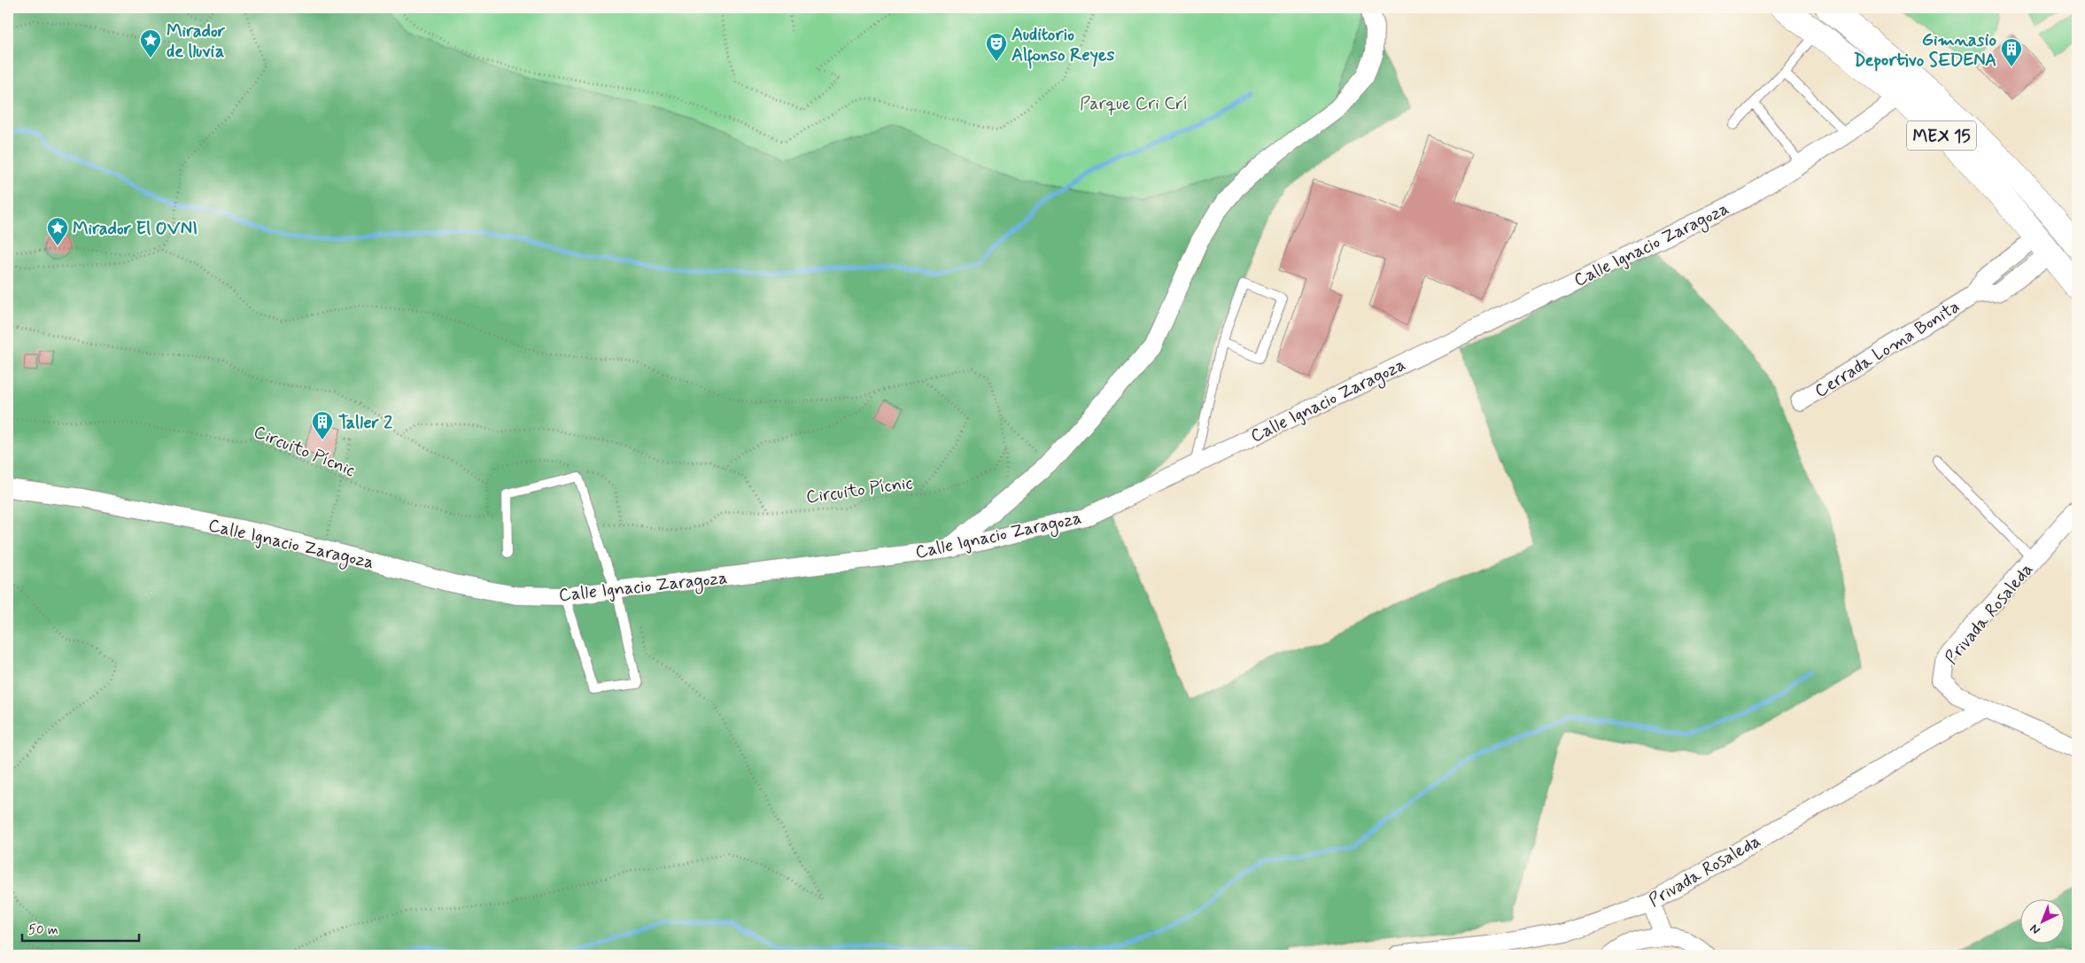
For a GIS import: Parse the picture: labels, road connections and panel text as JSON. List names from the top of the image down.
{
  "streets": {
    "highway": ["MEX 15"],
    "street": ["Calle Ignacio Zaragoza", "Cerrada Loma Bonita", "Privada Rosaleda"],
    "path": ["Circuito Pícnic"]
  },
  "crossings": [
    ["MEX 15", "Calle Ignacio Zaragoza"],
    ["MEX 15", "Cerrada Loma Bonita"]
  ],
  "parks": ["Parque Cri Crí"],
  "places": {
    "place": ["Mirador de lluvia", "Mirador El OVNI"],
    "theatre": ["Auditorio Alfonso Reyes"],
    "building": ["Gimnasio Deportivo SEDENA", "Taller 2"]
  },
  "scale_bar": "50 m",
  "north": "bottom left"
}
